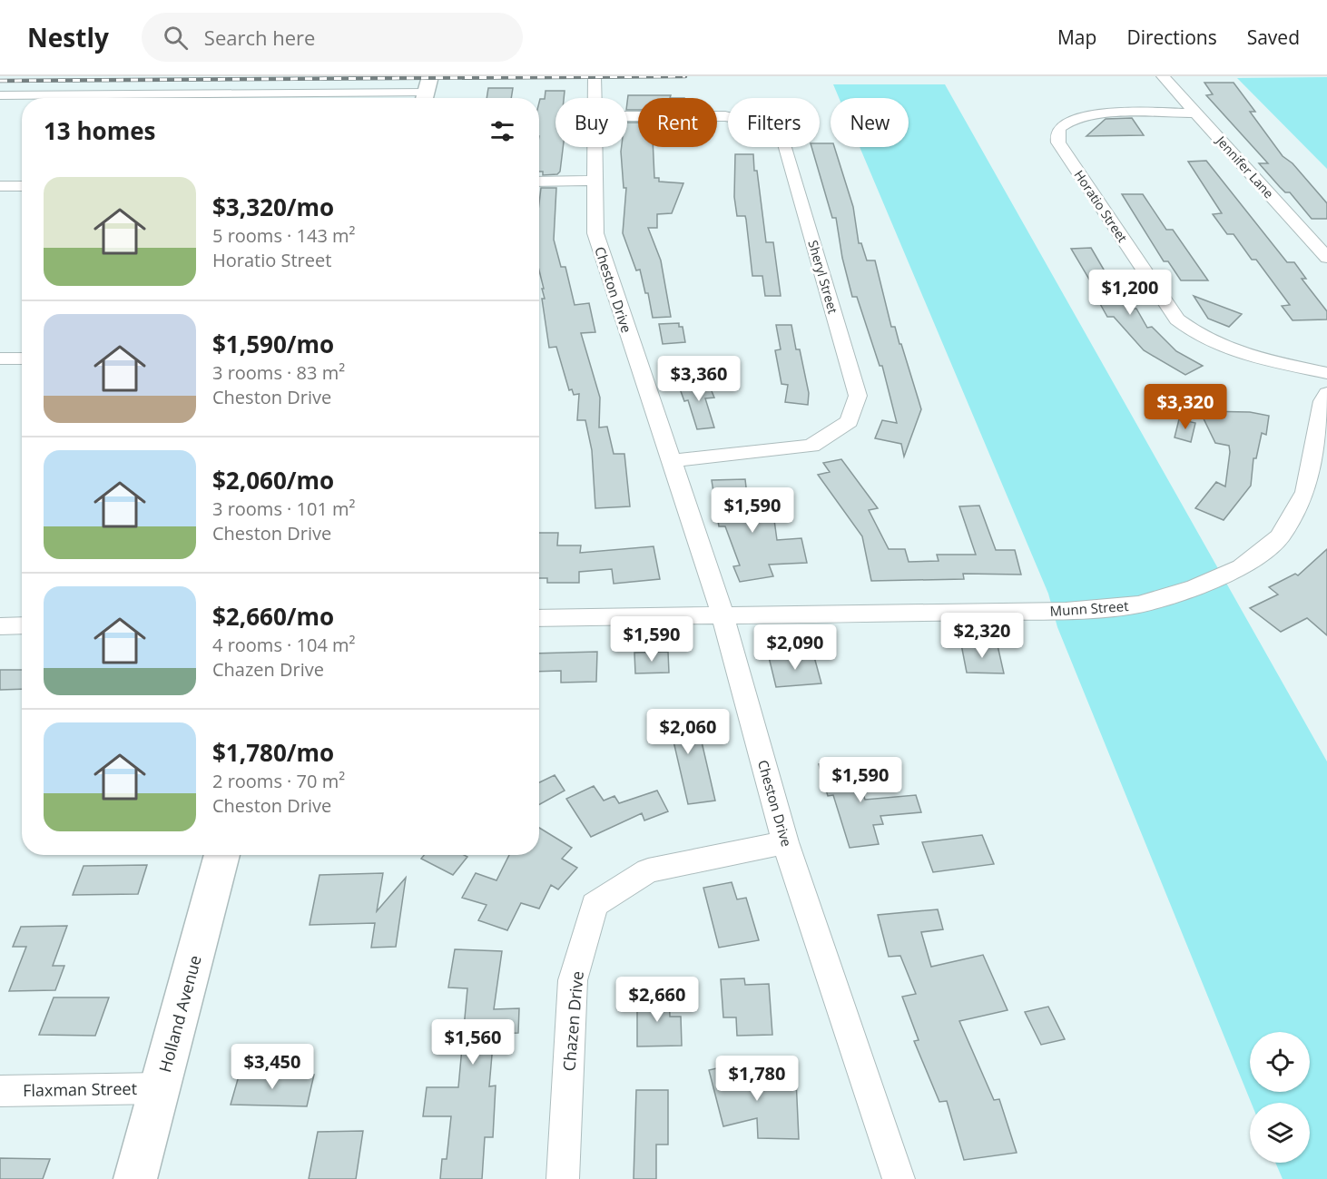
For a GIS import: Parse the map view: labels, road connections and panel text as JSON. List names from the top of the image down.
{
  "streets": {
    "main road": ["Holland Avenue"],
    "street": [
      "Jennifer Lane",
      "Horatio Street",
      "Sheryl Street",
      "Cheston Drive",
      "Munn Street",
      "Chazen Drive",
      "Flaxman Street"
    ]
  },
  "crossings": [
    ["Jennifer Lane", "Horatio Street"],
    ["Sheryl Street", "Cheston Drive"],
    ["Cheston Drive", "Munn Street"],
    ["Cheston Drive", "Chazen Drive"],
    ["Holland Avenue", "Flaxman Street"]
  ],
  "page": {
    "header": "Nestly",
    "search": "Search here",
    "nav": ["Map", "Directions", "Saved"],
    "chip": [
      "Buy",
      "Rent",
      "Filters",
      "New"
    ],
    "heading": "13 homes",
    "list": [
      {
        "name": "$3,320/mo",
        "note": "5 rooms · 143 m² · Horatio Street"
      },
      {
        "name": "$1,590/mo",
        "note": "3 rooms · 83 m² · Cheston Drive"
      },
      {
        "name": "$2,060/mo",
        "note": "3 rooms · 101 m² · Cheston Drive"
      },
      {
        "name": "$2,660/mo",
        "note": "4 rooms · 104 m² · Chazen Drive"
      },
      {
        "name": "$1,780/mo",
        "note": "2 rooms · 70 m² · Cheston Drive"
      }
    ],
    "price": [
      "$1,200",
      "$3,360",
      "$3,320",
      "$1,590",
      "$2,320",
      "$1,590",
      "$2,090",
      "$2,060",
      "$1,590",
      "$2,660",
      "$1,560",
      "$3,450",
      "$1,780"
    ]
  }
}
